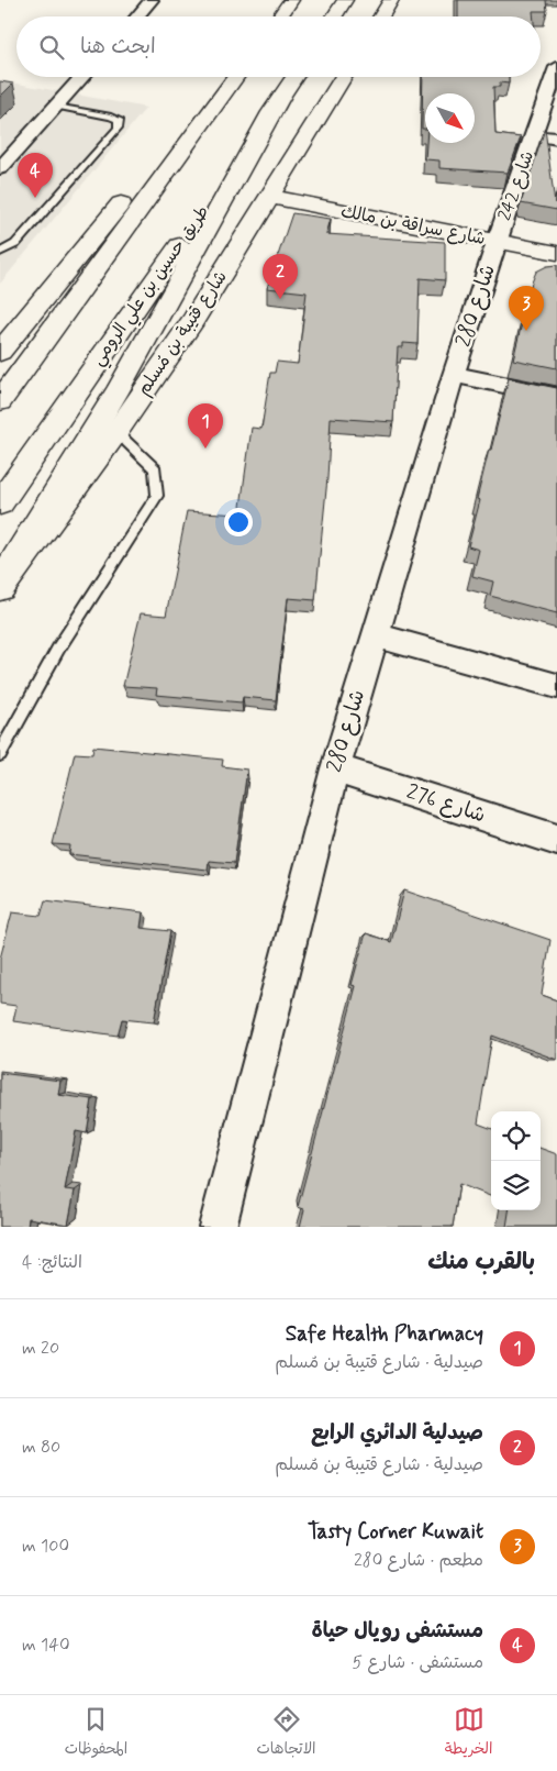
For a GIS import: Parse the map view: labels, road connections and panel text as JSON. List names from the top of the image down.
{
  "streets": {
    "main road": ["شارع سراقة بن مالك", "طريق حسين بن علي الرومي", "شارع قتيبة بن مُسلم"],
    "street": ["شارع 242", "شارع 280", "شارع 276"]
  },
  "crossings": [
    ["شارع 242", "شارع سراقة بن مالك"],
    ["شارع 242", "شارع 280"],
    ["شارع سراقة بن مالك", "شارع 280"],
    ["شارع سراقة بن مالك", "شارع قتيبة بن مُسلم"],
    ["شارع 280", "شارع 276"]
  ],
  "north": "bottom right",
  "page": {
    "search": "ابحث هنا",
    "pins": [
      "4",
      "2",
      "3",
      "1"
    ],
    "heading": ["بالقرب منك", "النتائج: 4"],
    "list": [
      {
        "mark": "1",
        "name": "Safe Health Pharmacy",
        "note": "صيدلية · شارع قتيبة بن مُسلم",
        "value": "20 m"
      },
      {
        "mark": "2",
        "name": "صيدلية الدائري الرابع",
        "note": "صيدلية · شارع قتيبة بن مُسلم",
        "value": "80 m"
      },
      {
        "mark": "3",
        "name": "Tasty Corner Kuwait",
        "note": "مطعم · شارع 280",
        "value": "100 m"
      },
      {
        "mark": "4",
        "name": "مستشفى رويال حياة",
        "note": "مستشفى · شارع 5",
        "value": "140 m"
      }
    ],
    "nav": ["الخريطة", "الاتجاهات", "المحفوظات"]
  }
}
